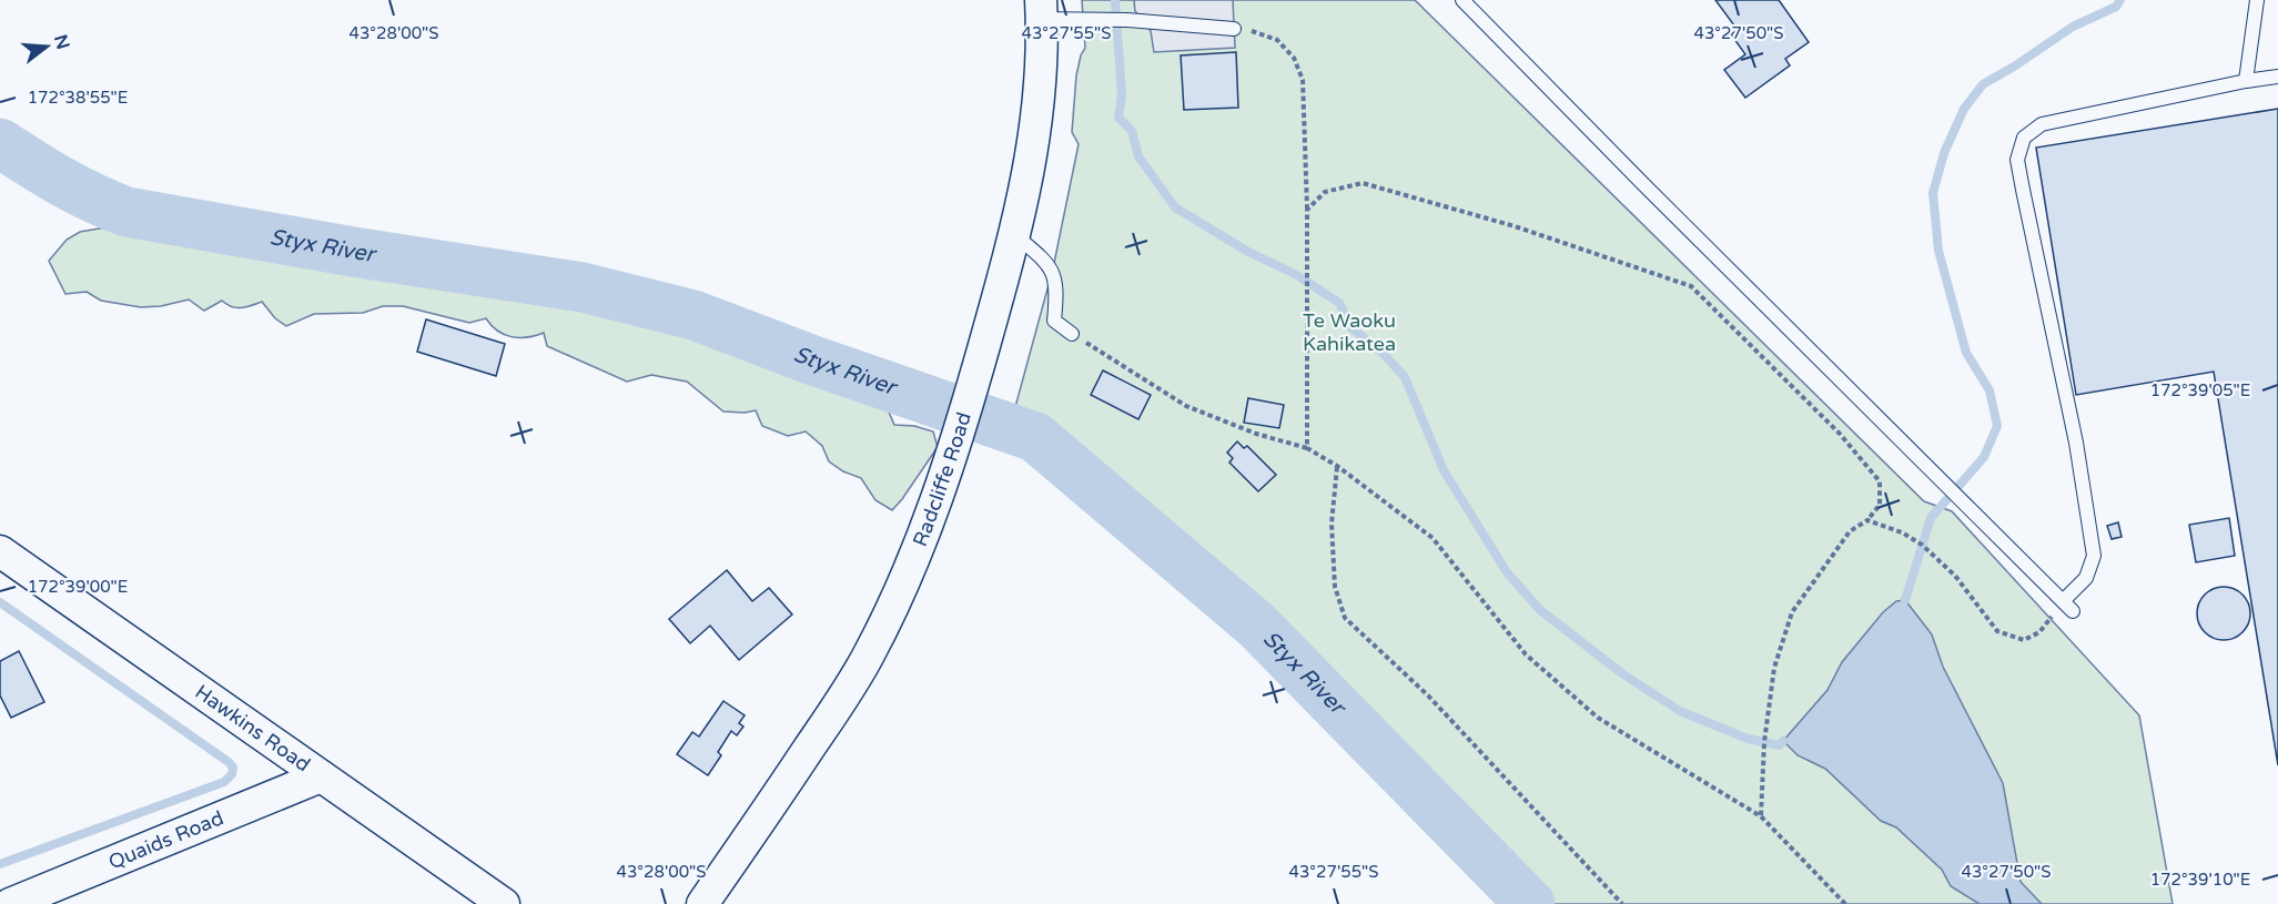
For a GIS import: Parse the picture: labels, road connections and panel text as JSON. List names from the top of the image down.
{
  "streets": {
    "street": ["Radcliffe Road", "Hawkins Road", "Quaids Road"]
  },
  "crossings": [
    ["Hawkins Road", "Quaids Road"]
  ],
  "water": ["Styx River"],
  "parks": ["Te Waoku Kahikatea"],
  "north": "right",
  "coordinates": [
    "43°28'00\"S",
    "43°27'55\"S",
    "43°27'50\"S",
    "172°38'55\"E",
    "172°39'05\"E",
    "172°39'00\"E",
    "172°39'10\"E"
  ]
}
